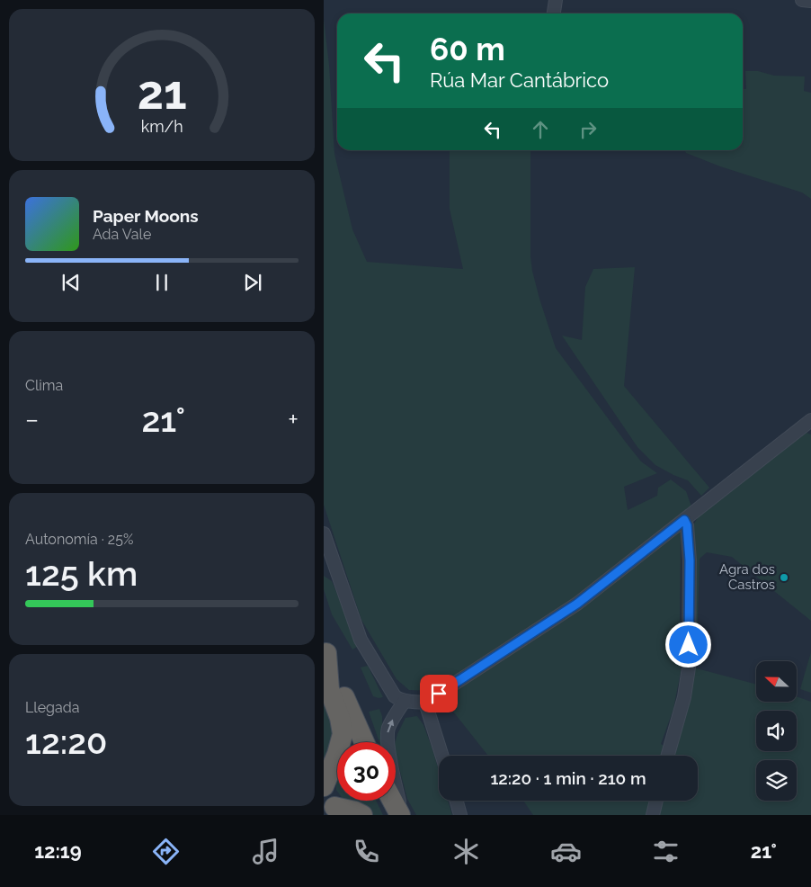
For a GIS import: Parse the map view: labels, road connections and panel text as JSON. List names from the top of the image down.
{
  "places": ["Agra dos Castros"],
  "north": "left",
  "page": {
    "turn": ["60 m", "Rúa Mar Cantábrico"],
    "song": ["Paper Moons", "Ada Vale"],
    "tile": [
      "Clima",
      ["Autonomía · 25%", "125 km"],
      ["Llegada", "12:20"]
    ],
    "heat": ["−", "21°", "+"],
    "limit": "30",
    "trip": "12:20 · 1 min · 210 m",
    "tabs": ["12:19", "21°"],
    "gauge": ["21", "km/h"]
  }
}
